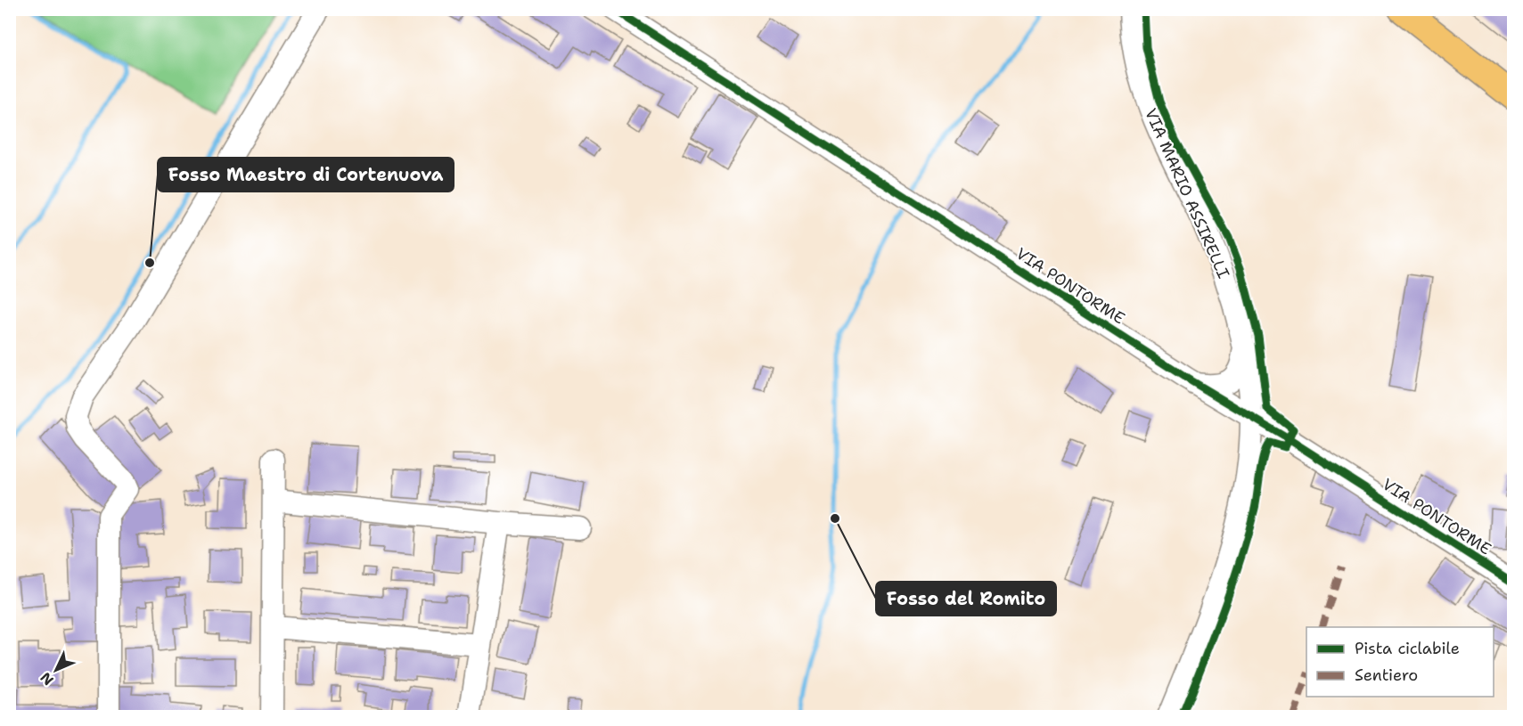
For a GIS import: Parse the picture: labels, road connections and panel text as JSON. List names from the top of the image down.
{
  "streets": {
    "street": ["VIA MARIO ASSIRELLI", "VIA PONTORME"]
  },
  "crossings": [
    ["VIA MARIO ASSIRELLI", "VIA PONTORME"]
  ],
  "places": ["Fosso Maestro di Cortenuova", "Fosso del Romito"],
  "legend": ["Pista ciclabile", "Sentiero"],
  "north": "bottom left"
}
